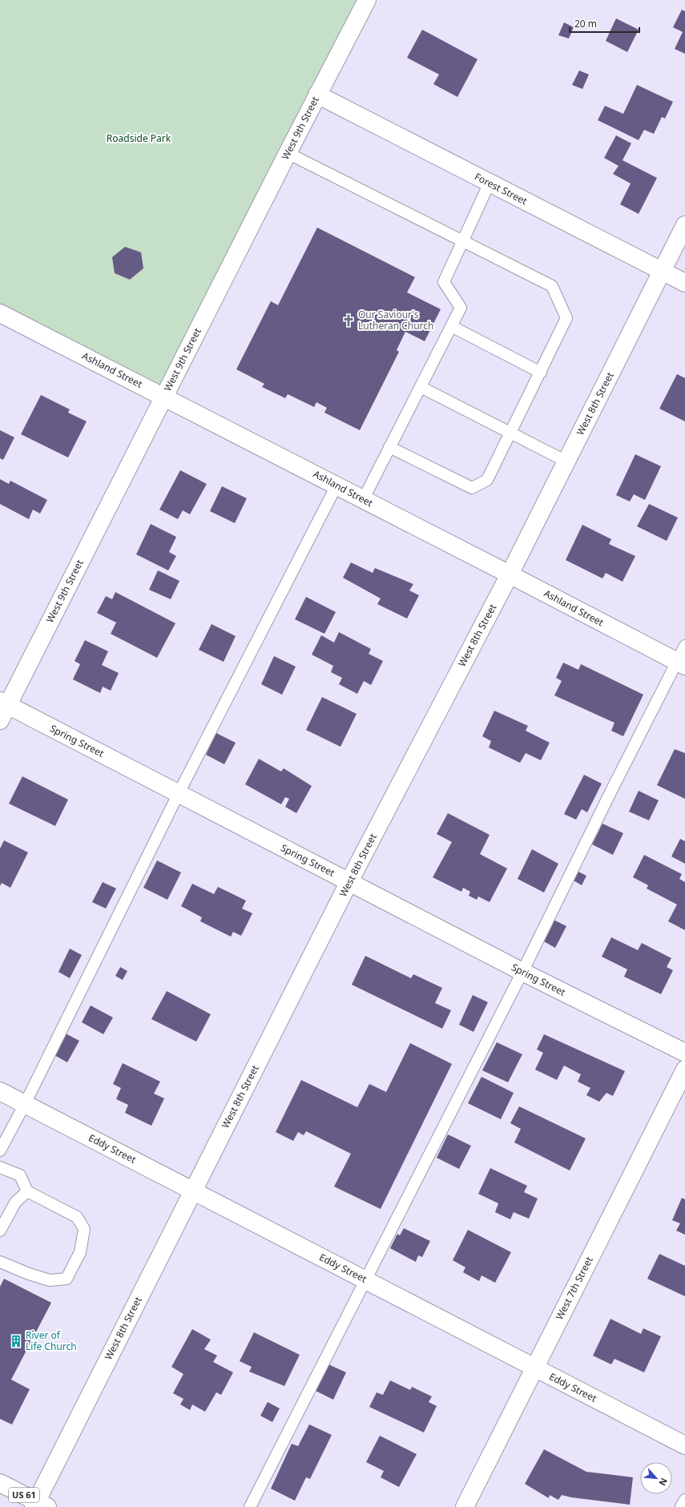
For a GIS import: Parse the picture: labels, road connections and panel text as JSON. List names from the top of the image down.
{
  "streets": {
    "main road": [
      "West 9th Street",
      "Forest Street",
      "Ashland Street",
      "West 8th Street",
      "Spring Street",
      "Eddy Street",
      "West 7th Street",
      "US 61"
    ]
  },
  "crossings": [
    ["West 9th Street", "Forest Street"],
    ["West 9th Street", "Ashland Street"],
    ["West 9th Street", "Spring Street"],
    ["Forest Street", "West 8th Street"],
    ["Ashland Street", "West 8th Street"],
    ["West 8th Street", "Spring Street"],
    ["West 8th Street", "Eddy Street"],
    ["West 8th Street", "US 61"],
    ["Eddy Street", "West 7th Street"]
  ],
  "parks": ["Roadside Park"],
  "places": {
    "church": ["Our Saviour's Lutheran Church"],
    "building": ["River of Life Church"]
  },
  "scale_bar": "20 m",
  "north": "bottom right"
}
